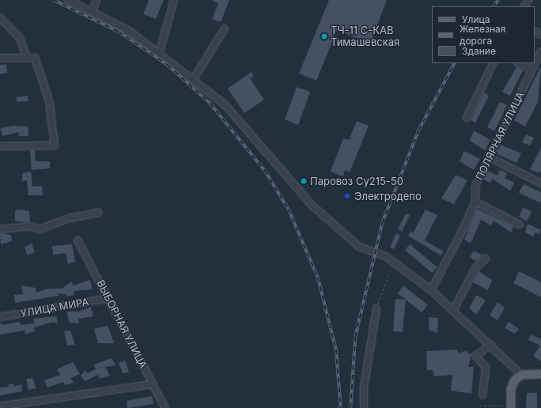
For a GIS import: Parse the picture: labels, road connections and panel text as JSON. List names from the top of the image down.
{
  "streets": {
    "street": ["ПОЛЯРНАЯ УЛИЦА", "УЛИЦА МИРА", "ВЫБОРНАЯ УЛИЦА"]
  },
  "crossings": [
    ["УЛИЦА МИРА", "ВЫБОРНАЯ УЛИЦА"]
  ],
  "places": ["ТЧ-11 С-КАВ Тимашевская", "Паровоз Су215-50", "Электродепо"],
  "legend": ["Улица", "Железная дорога", "Здание"]
}
